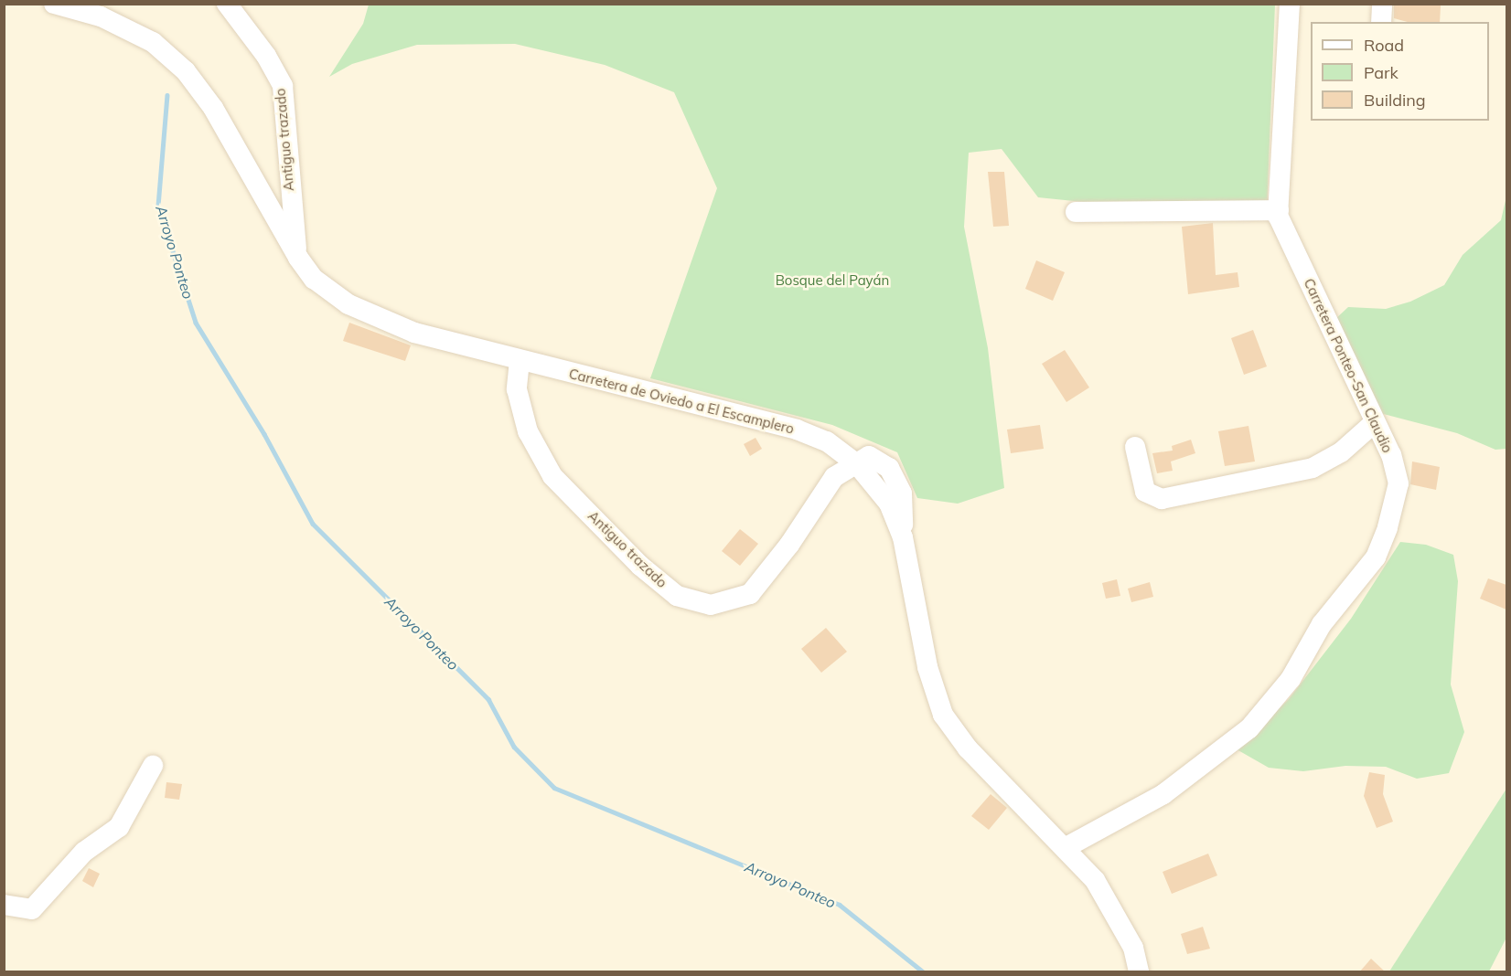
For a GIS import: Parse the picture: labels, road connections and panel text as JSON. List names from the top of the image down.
{
  "streets": {
    "street": ["Antiguo trazado", "Carretera Ponteo-San Claudio", "Carretera de Oviedo a El Escamplero"]
  },
  "crossings": [
    ["Antiguo trazado", "Carretera de Oviedo a El Escamplero"],
    ["Carretera Ponteo-San Claudio", "Carretera de Oviedo a El Escamplero"]
  ],
  "water": ["Arroyo Ponteo"],
  "parks": ["Bosque del Payán"],
  "legend": ["Road", "Park", "Building"]
}
